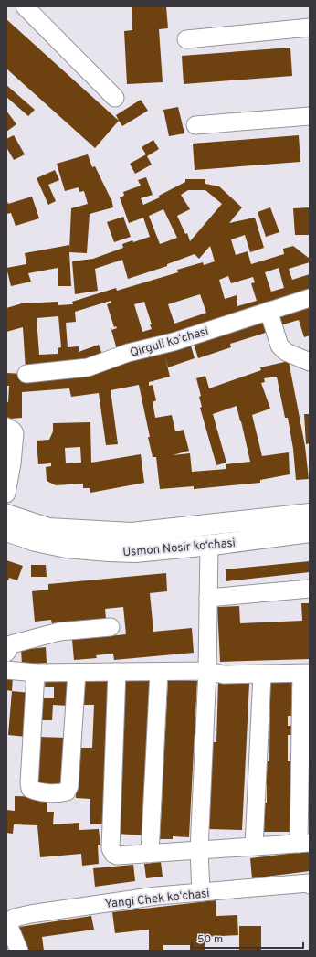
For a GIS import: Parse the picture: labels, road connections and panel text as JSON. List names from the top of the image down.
{
  "streets": {
    "main road": ["Usmon Nosir ko‘chasi"],
    "street": ["Qirguli koʻchasi", "Yangi Chek koʻchasi"]
  },
  "scale_bar": "50 m"
}
